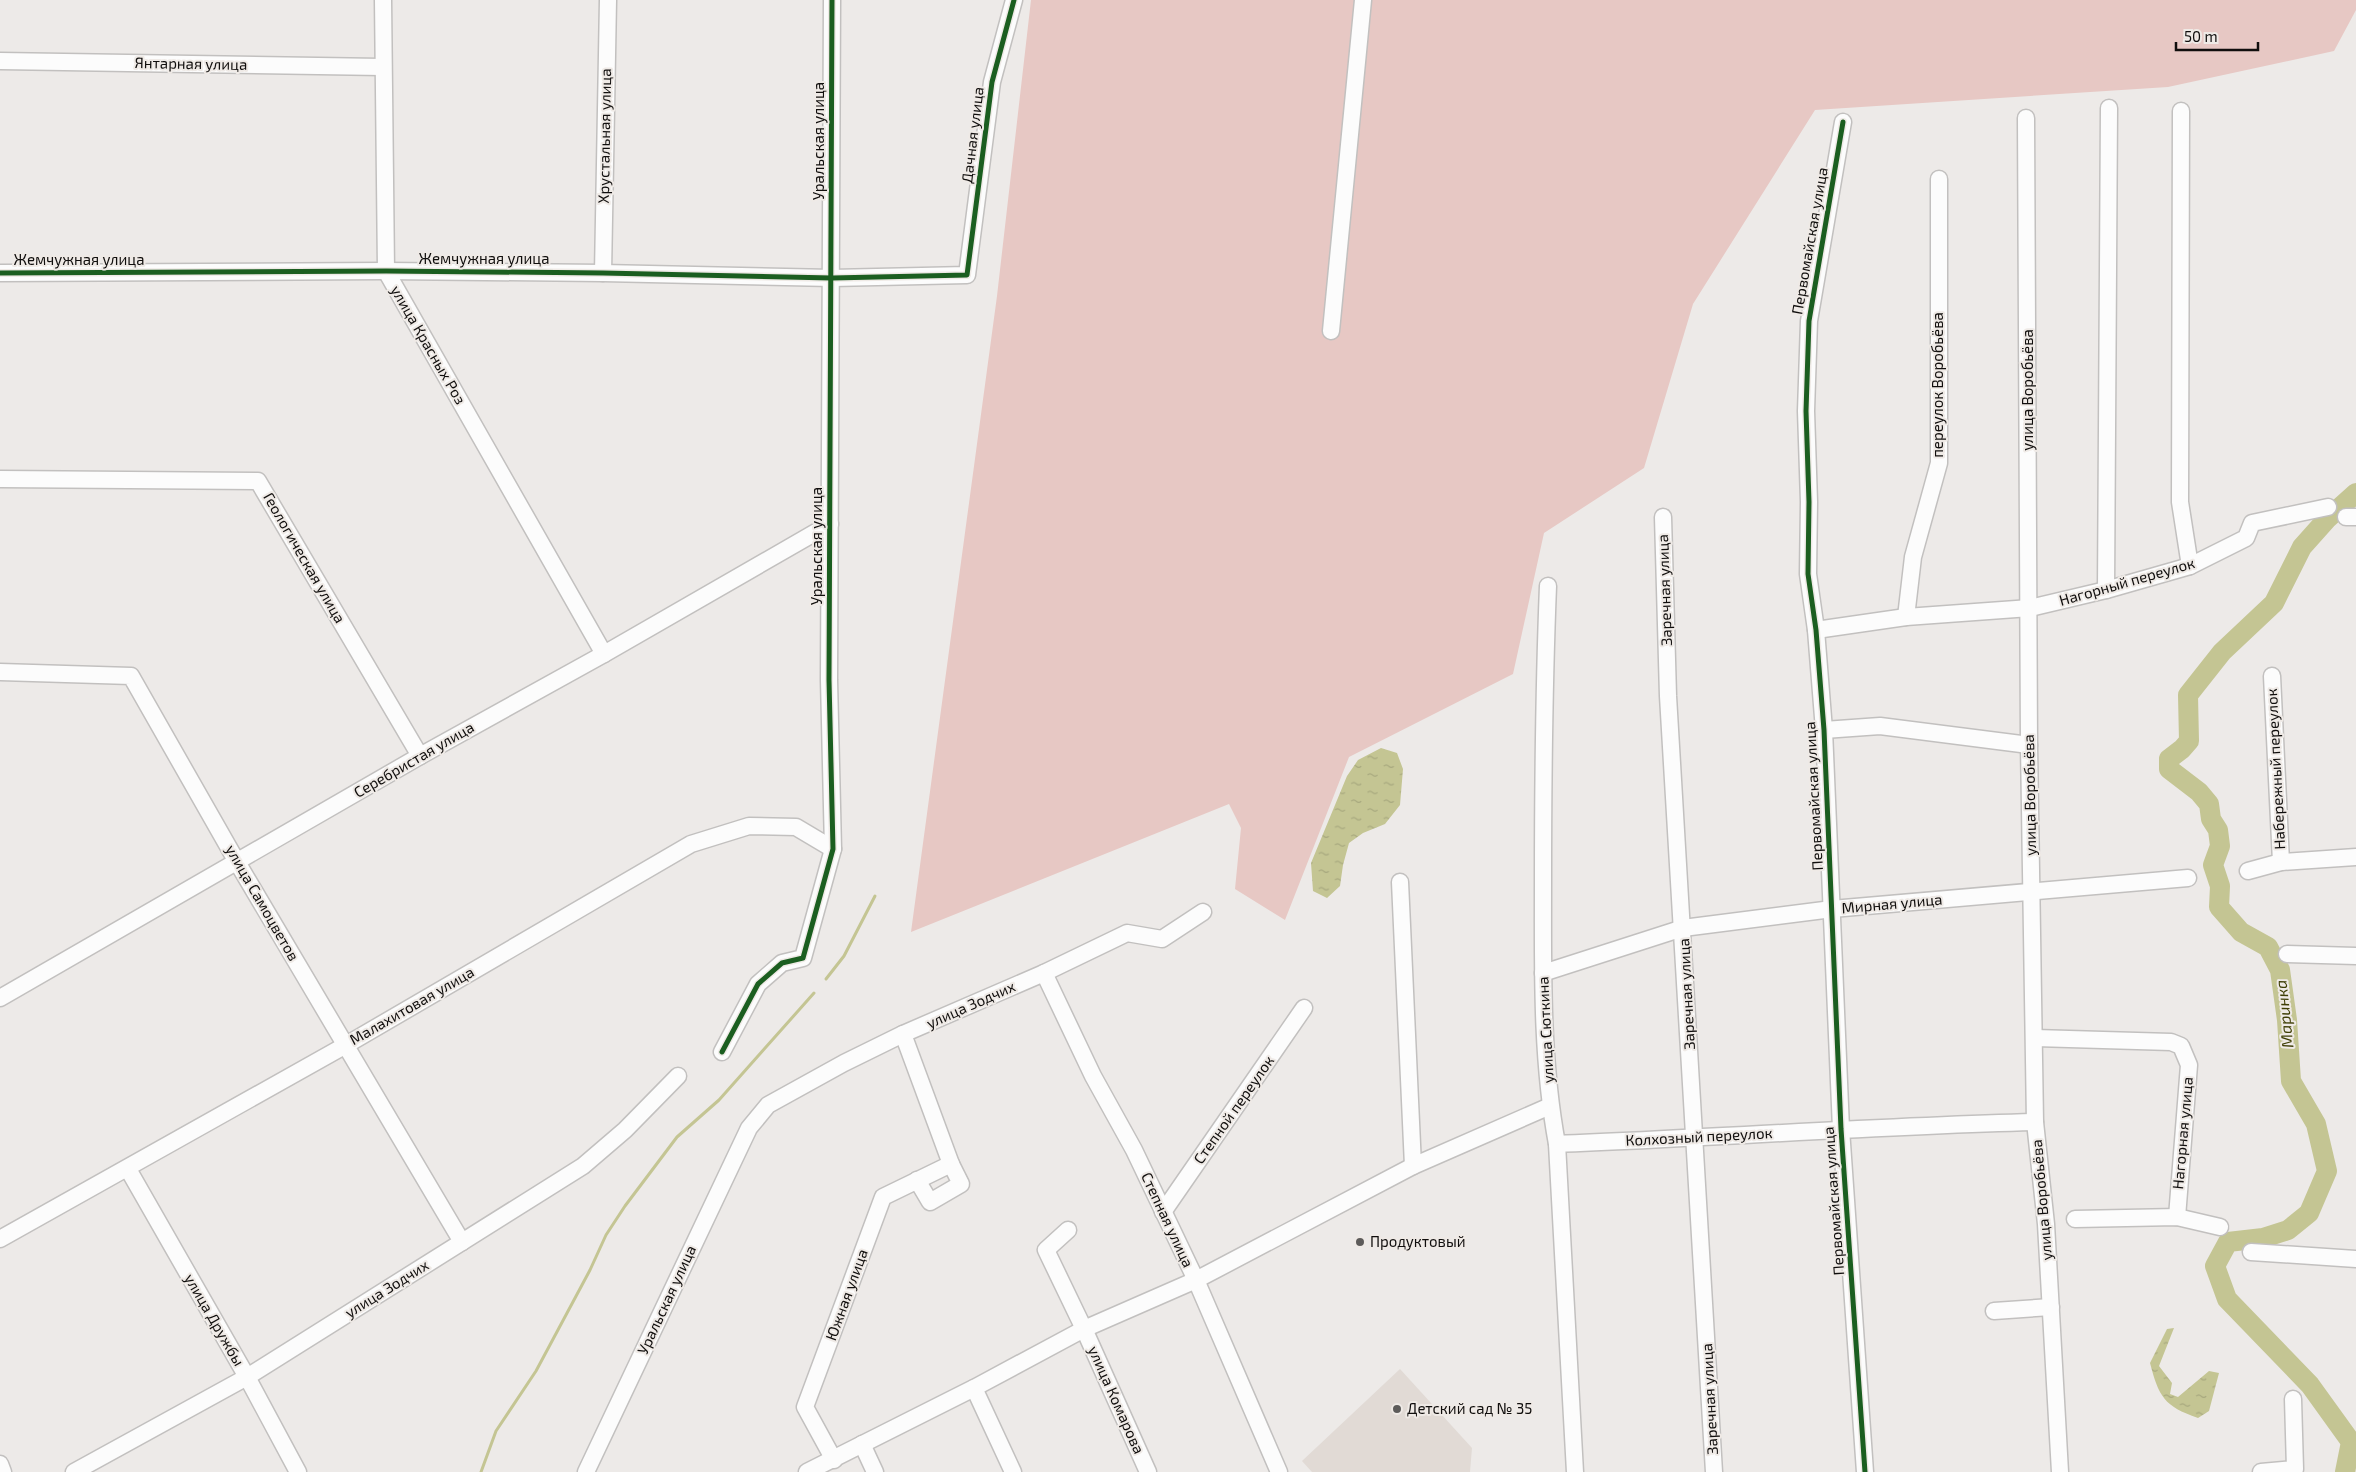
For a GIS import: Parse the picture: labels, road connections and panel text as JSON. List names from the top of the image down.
{
  "streets": {
    "street": [
      "Янтарная улица",
      "Дачная улица",
      "Хрустальная улица",
      "Уральская улица",
      "Первомайская улица",
      "Жемчужная улица",
      "улица Красных Роз",
      "переулок Воробьёва",
      "улица Воробьёва",
      "Геологическая улица",
      "Нагорный переулок",
      "Заречная улица",
      "Серебристая улица",
      "Набережный переулок",
      "улица Самоцветов",
      "Мирная улица",
      "улица Зодчих",
      "Малахитовая улица",
      "улица Сюткина",
      "Степной переулок",
      "Нагорная улица",
      "Колхозный переулок",
      "Степная улица",
      "Южная улица",
      "улица Дружбы",
      "улица Комарова"
    ]
  },
  "crossings": [
    ["Янтарная улица", "улица Красных Роз"],
    ["Дачная улица", "Жемчужная улица"],
    ["Хрустальная улица", "Жемчужная улица"],
    ["Уральская улица", "Жемчужная улица"],
    ["Уральская улица", "Серебристая улица"],
    ["Уральская улица", "улица Зодчих"],
    ["Уральская улица", "Малахитовая улица"],
    ["Первомайская улица", "Нагорный переулок"],
    ["Первомайская улица", "Мирная улица"],
    ["Первомайская улица", "Колхозный переулок"],
    ["Жемчужная улица", "улица Красных Роз"],
    ["улица Красных Роз", "Серебристая улица"],
    ["переулок Воробьёва", "Нагорный переулок"],
    ["улица Воробьёва", "Нагорный переулок"],
    ["улица Воробьёва", "Мирная улица"],
    ["улица Воробьёва", "Нагорная улица"],
    ["улица Воробьёва", "Колхозный переулок"],
    ["Геологическая улица", "Серебристая улица"],
    ["Заречная улица", "Мирная улица"],
    ["Заречная улица", "Колхозный переулок"],
    ["Серебристая улица", "улица Самоцветов"],
    ["улица Самоцветов", "улица Зодчих"],
    ["улица Самоцветов", "Малахитовая улица"],
    ["Мирная улица", "улица Сюткина"],
    ["улица Зодчих", "Степная улица"],
    ["улица Зодчих", "улица Дружбы"],
    ["Малахитовая улица", "улица Дружбы"],
    ["улица Сюткина", "Колхозный переулок"],
    ["Степной переулок", "Степная улица"]
  ],
  "water": ["Маринка"],
  "places": ["Продуктовый", "Детский сад № 35"],
  "scale_bar": "50 m"
}
